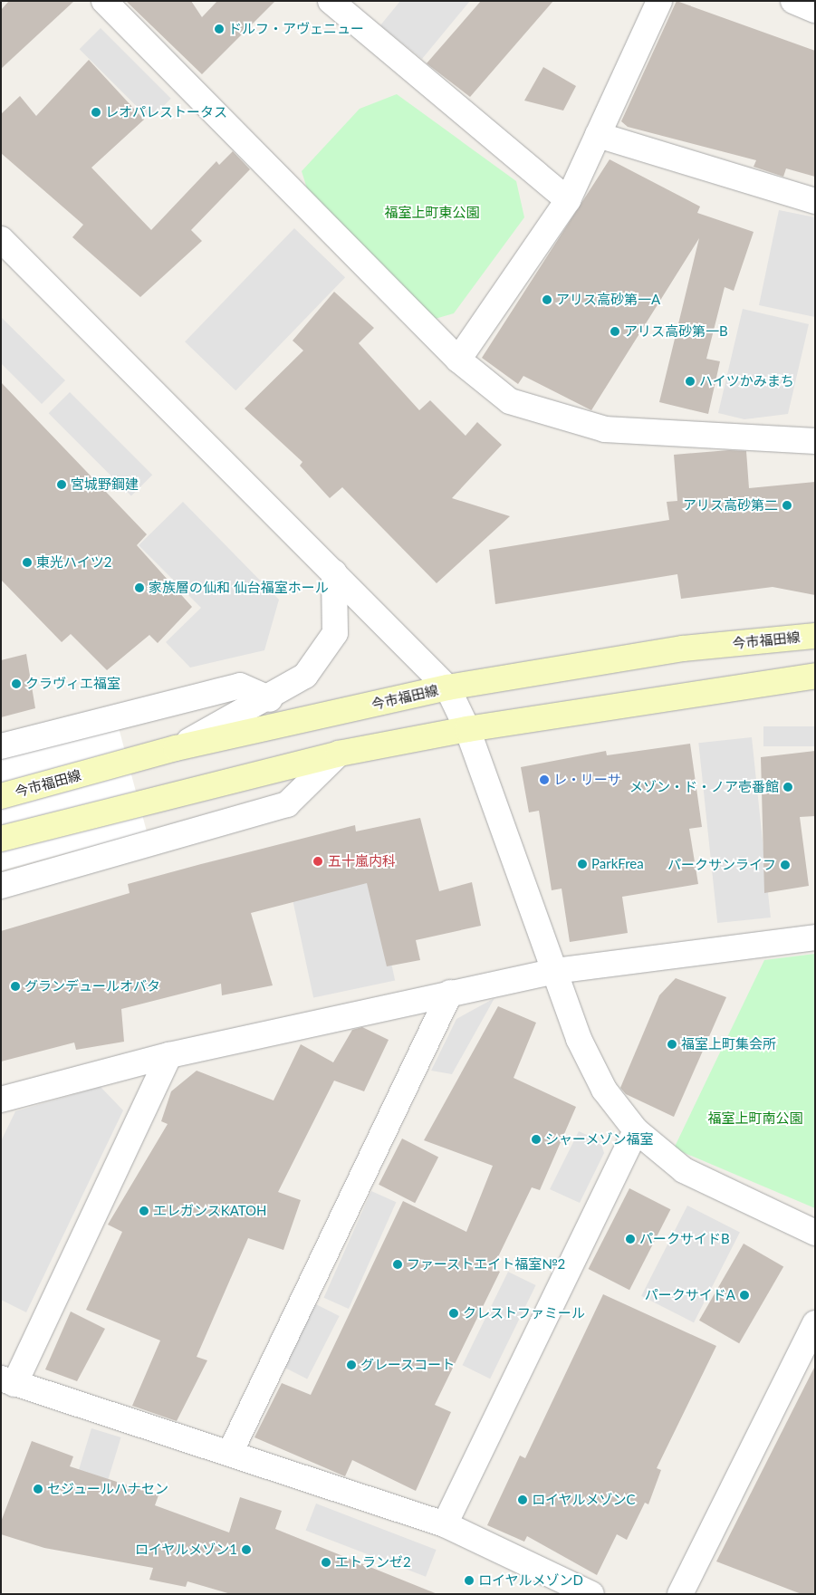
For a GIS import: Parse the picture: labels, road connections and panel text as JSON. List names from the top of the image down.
{
  "streets": {
    "main road": ["今市福田線"]
  },
  "parks": ["福室上町東公園", "福室上町南公園"],
  "places": [
    "ドルフ・アヴェニュー",
    "レオパレストータス",
    "アリス高砂第一A",
    "アリス高砂第一B",
    "ハイツかみまち",
    "宮城野鋼建",
    "アリス高砂第二",
    "東光ハイツ2",
    "家族層の仙和 仙台福室ホール",
    "クラヴィエ福室",
    "レ・リーサ",
    "メゾン・ド・ノア壱番館",
    "五十嵐内科",
    "ParkFrea",
    "パークサンライフ",
    "グランデュールオバタ",
    "福室上町集会所",
    "シャーメゾン福室",
    "エレガンスKATOH",
    "パークサイドB",
    "ファーストエイト福室№2",
    "パークサイドA",
    "クレストファミール",
    "グレースコート",
    "セジュールハナセン",
    "ロイヤルメゾンC",
    "ロイヤルメゾン1",
    "エトランゼ2",
    "ロイヤルメゾンD"
  ]
}
